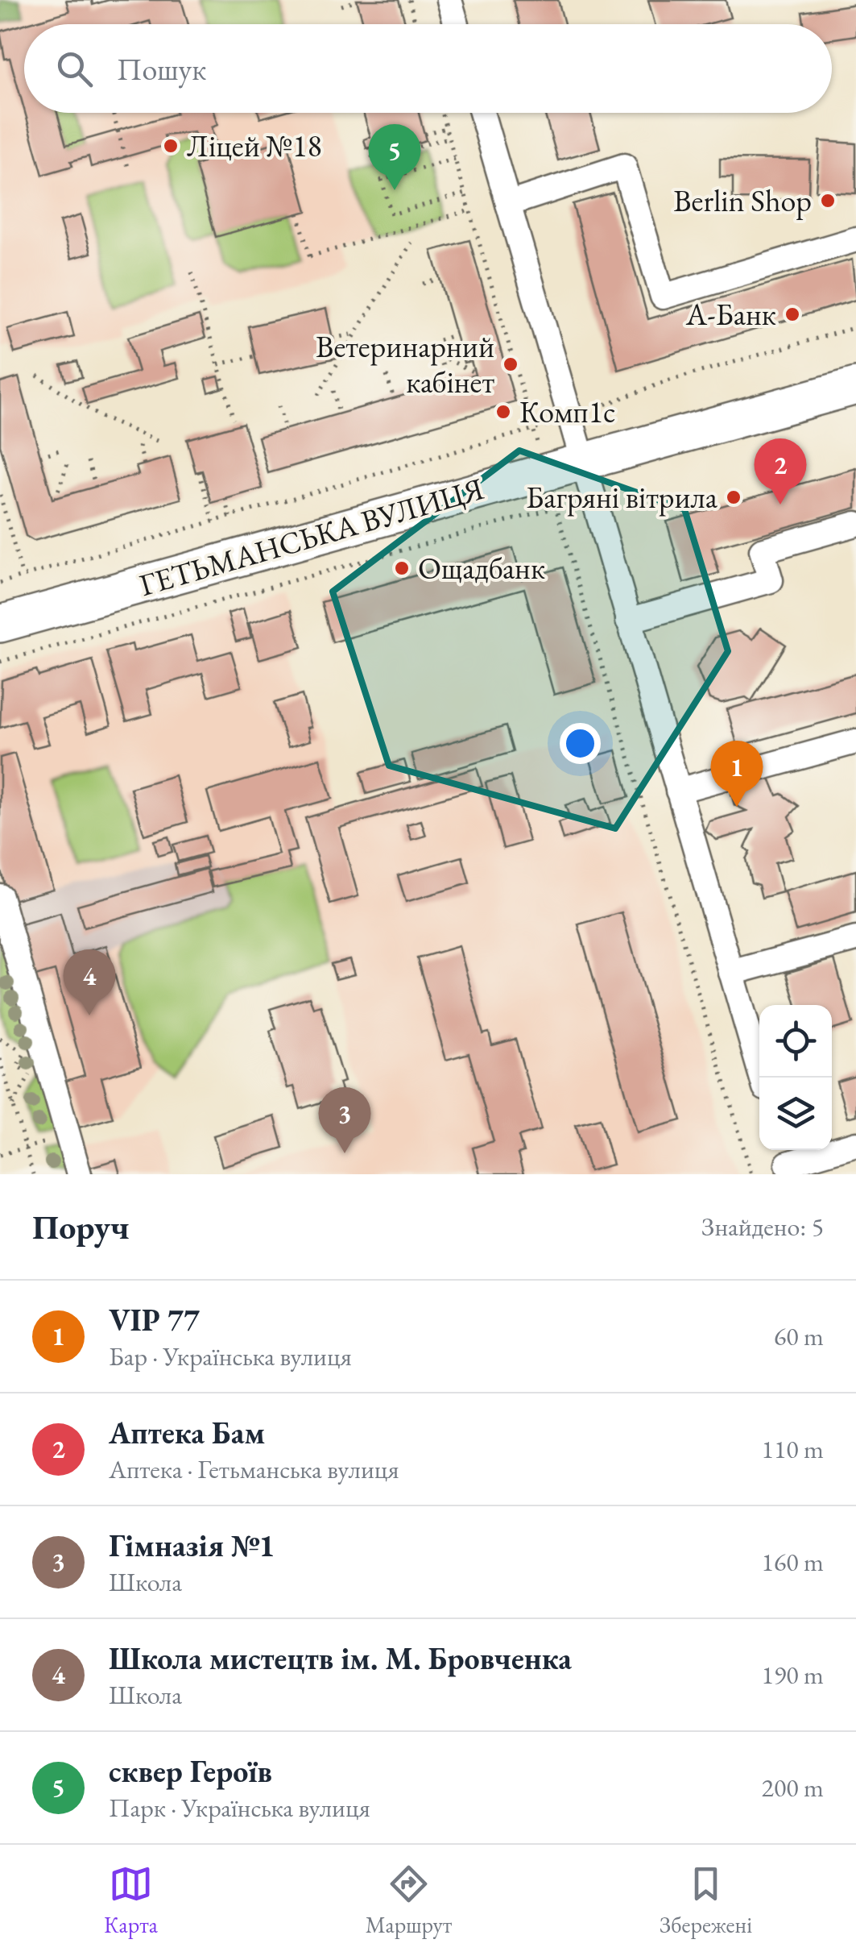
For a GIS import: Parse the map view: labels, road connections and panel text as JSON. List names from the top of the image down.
{
  "streets": {
    "highway": ["ГЕТЬМАНСЬКА ВУЛИЦЯ"]
  },
  "places": [
    "Ліцей №18",
    "Berlin Shop",
    "А-Банк",
    "Ветеринарний кабінет",
    "Комп1с",
    "Багряні вітрила",
    "Ощадбанк"
  ],
  "page": {
    "search": "Пошук",
    "pins": [
      "5",
      "2",
      "1",
      "4",
      "3"
    ],
    "heading": ["Поруч", "Знайдено: 5"],
    "list": [
      {
        "mark": "1",
        "name": "VIP 77",
        "note": "Бар · Українська вулиця",
        "value": "60 m"
      },
      {
        "mark": "2",
        "name": "Аптека Бам",
        "note": "Аптека · Гетьманська вулиця",
        "value": "110 m"
      },
      {
        "mark": "3",
        "name": "Гімназія №1",
        "note": "Школа",
        "value": "160 m"
      },
      {
        "mark": "4",
        "name": "Школа мистецтв ім. М. Бровченка",
        "note": "Школа",
        "value": "190 m"
      },
      {
        "mark": "5",
        "name": "сквер Героїв",
        "note": "Парк · Українська вулиця",
        "value": "200 m"
      }
    ],
    "nav": ["Карта", "Маршрут", "Збережені"]
  }
}
